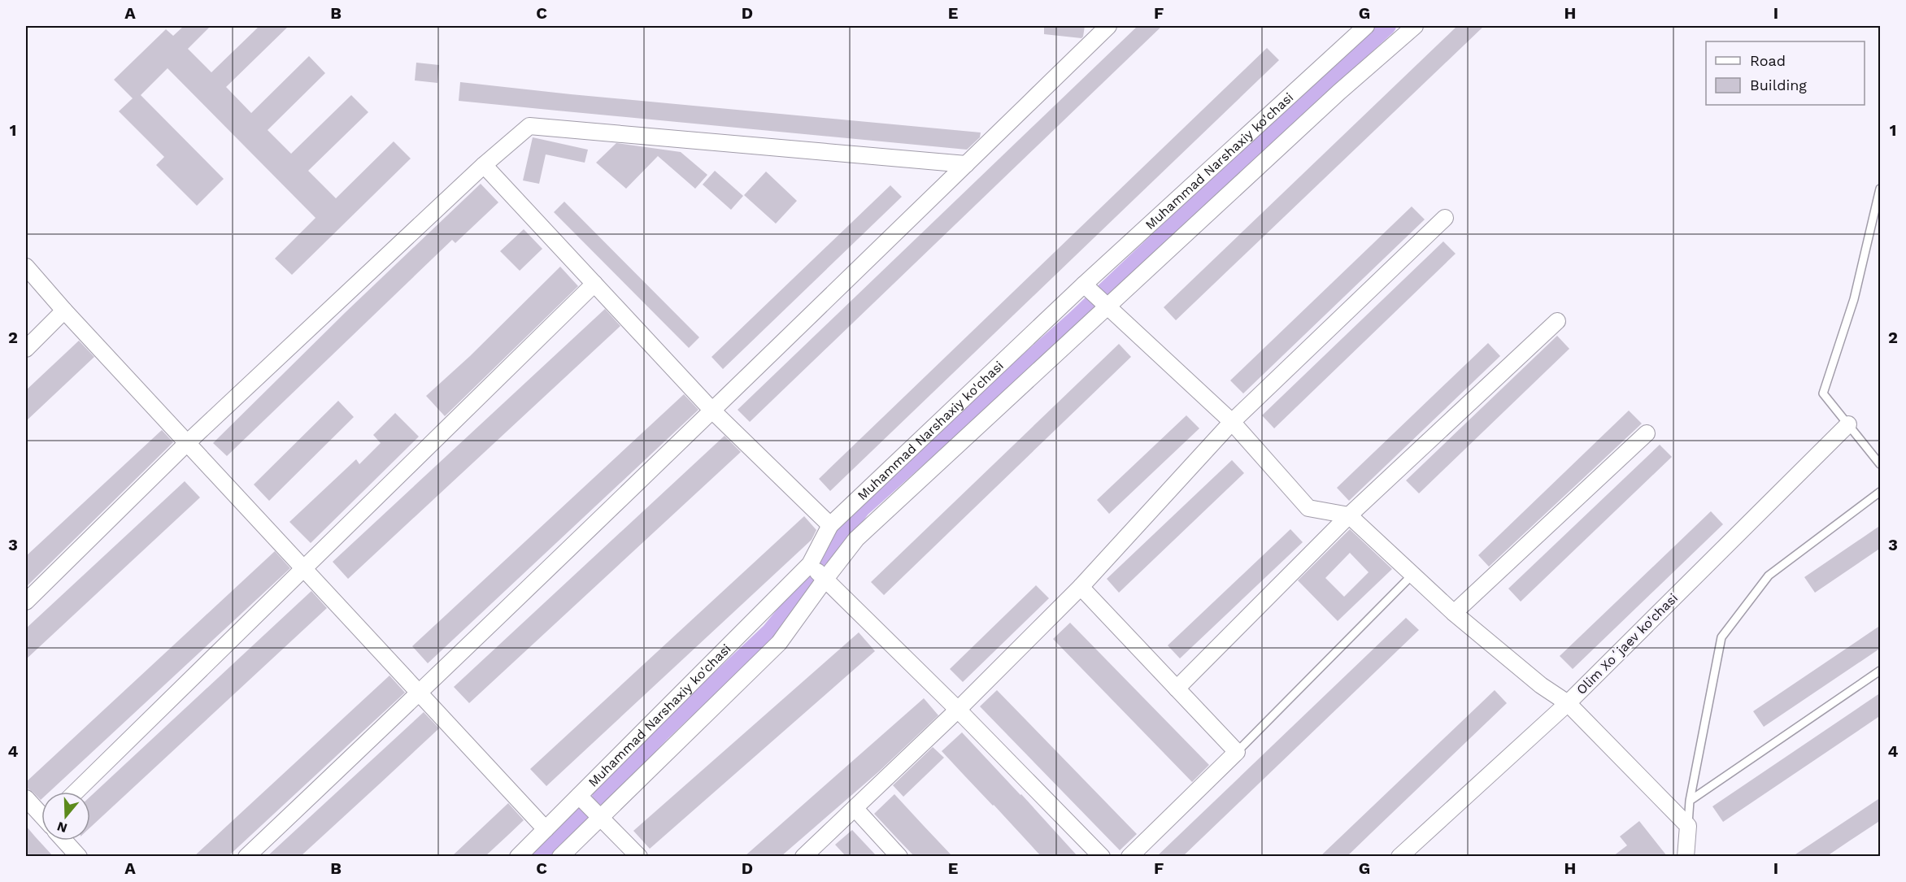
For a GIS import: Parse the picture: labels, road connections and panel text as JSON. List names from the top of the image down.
{
  "streets": {
    "street": ["Muhammad Narshaxiy ko'chasi", "Olim Xoʻjaev ko'chasi"]
  },
  "legend": ["Road", "Building"],
  "north": "bottom",
  "grid": {
    "columns": [
      "A",
      "B",
      "C",
      "D",
      "E",
      "F",
      "G",
      "H",
      "I"
    ],
    "rows": [
      "1",
      "2",
      "3",
      "4"
    ]
  }
}
